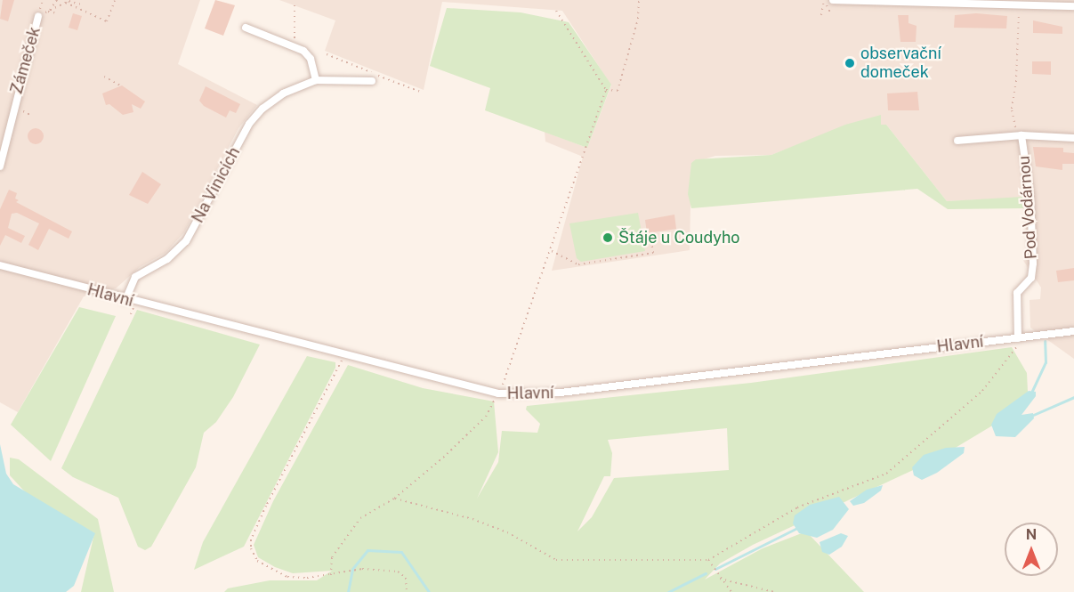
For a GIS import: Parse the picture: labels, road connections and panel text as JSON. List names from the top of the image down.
{
  "streets": {
    "street": [
      "Zámeček",
      "Na Vinicích",
      "Pod Vodárnou",
      "Hlavní"
    ]
  },
  "crossings": [
    ["Na Vinicích", "Hlavní"],
    ["Pod Vodárnou", "Hlavní"]
  ],
  "places": ["observační domeček", "Štáje u Coudyho"],
  "north": "top"
}
